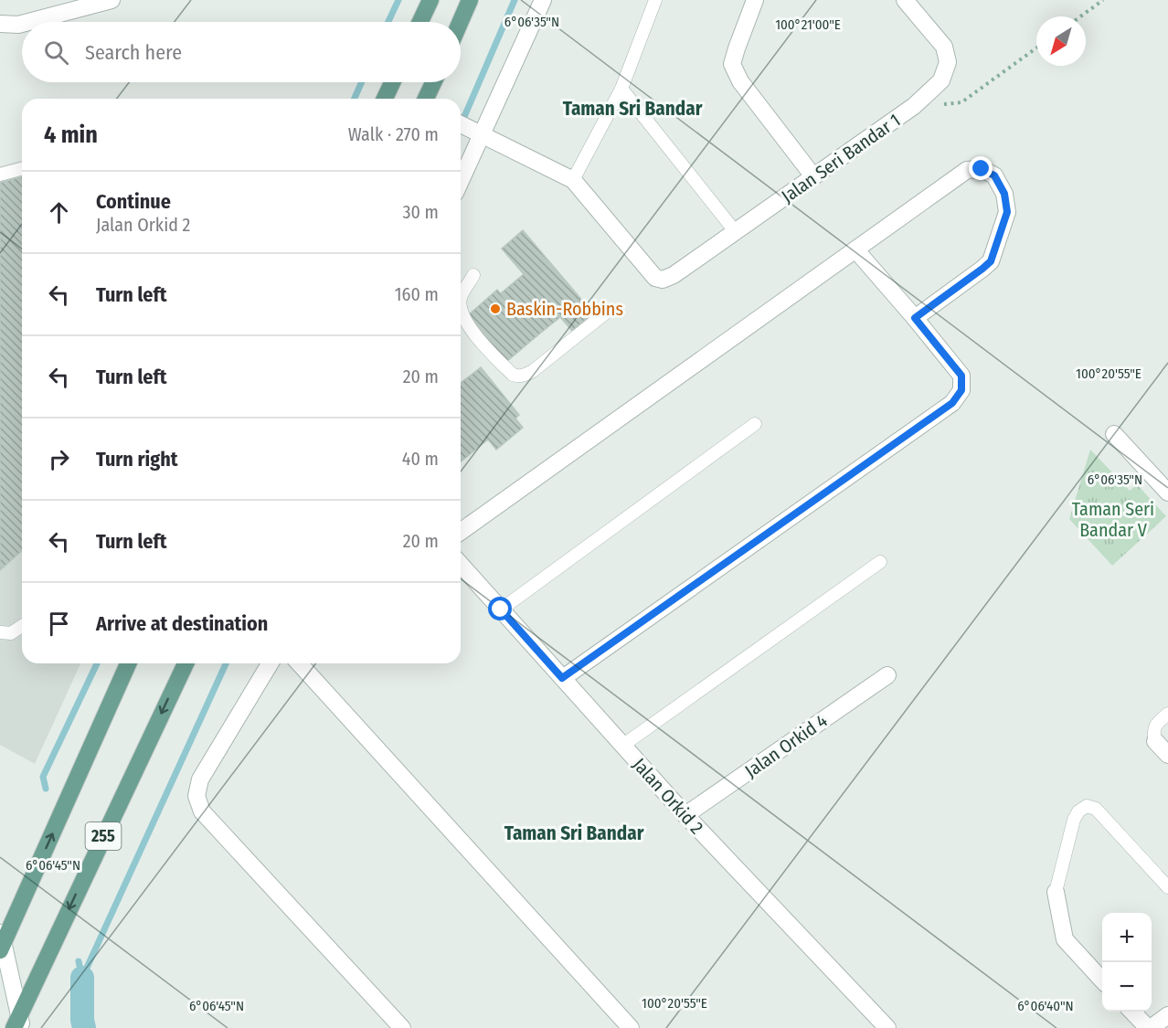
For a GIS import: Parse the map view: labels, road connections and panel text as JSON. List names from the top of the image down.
{
  "streets": {
    "main road": ["255"],
    "street": ["Jalan Seri Bandar 1", "Jalan Orkid 4", "Jalan Orkid 2"]
  },
  "crossings": [
    ["Jalan Orkid 4", "Jalan Orkid 2"]
  ],
  "districts": ["Taman Sri Bandar", "Taman Sri Bandar"],
  "parks": ["Taman Seri Bandar V"],
  "places": ["Baskin-Robbins"],
  "north": "bottom left",
  "page": {
    "search": "Search here",
    "heading": ["4 min", "Walk · 270 m"],
    "list": [
      ["Continue", "Jalan Orkid 2", "30 m"],
      ["Turn left", "160 m"],
      ["Turn left", "20 m"],
      ["Turn right", "40 m"],
      ["Turn left", "20 m"],
      "Arrive at destination"
    ],
    "map_buttons": ["+", "−"]
  },
  "coordinates": [
    "6°06'35\"N",
    "100°21'00\"E",
    "100°20'55\"E",
    "6°06'45\"N",
    "6°06'40\"N"
  ]
}
